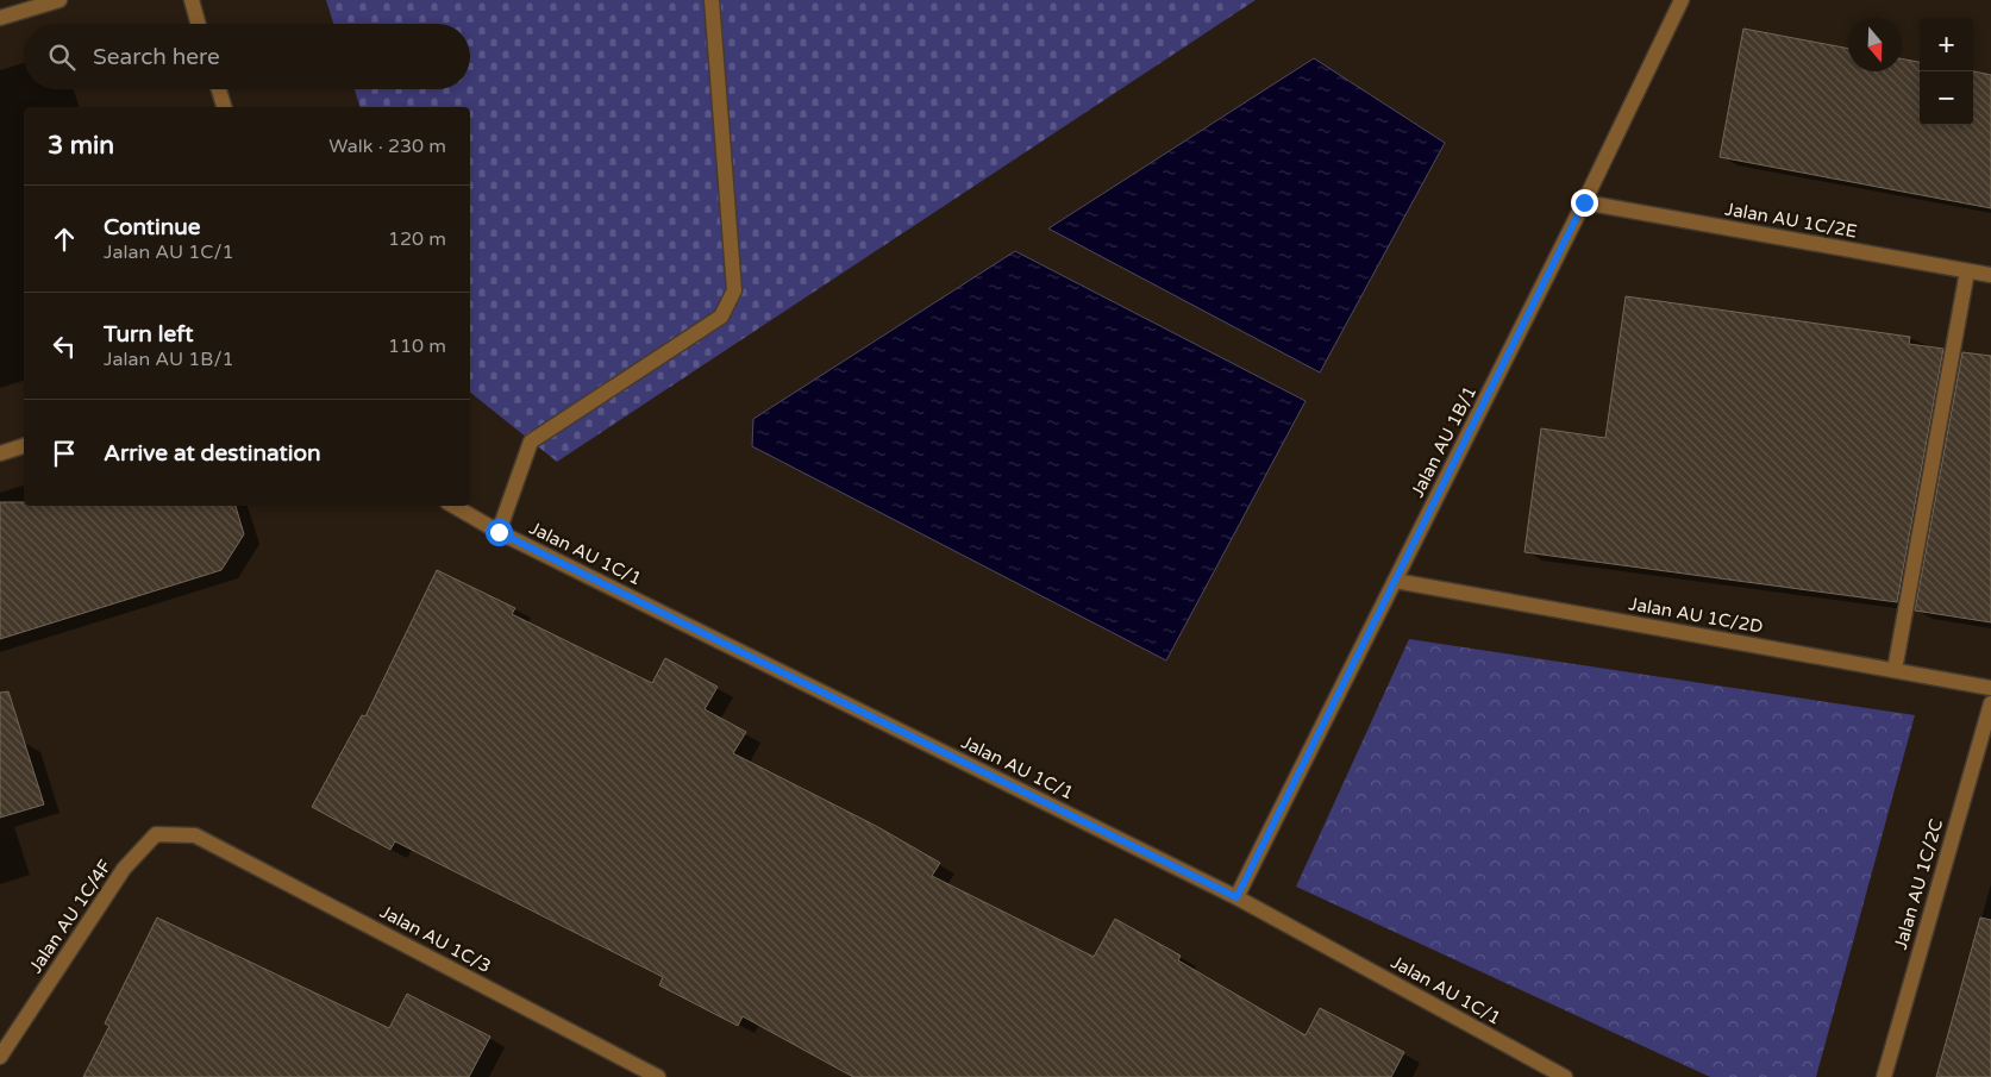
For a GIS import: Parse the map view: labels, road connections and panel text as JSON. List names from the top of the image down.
{
  "streets": {
    "street": [
      "Jalan AU 1C/2E",
      "Jalan AU 1B/1",
      "Jalan AU 1C/1",
      "Jalan AU 1C/2D",
      "Jalan AU 1C/2C",
      "Jalan AU 1C/4F",
      "Jalan AU 1C/3"
    ]
  },
  "crossings": [
    ["Jalan AU 1C/2E", "Jalan AU 1B/1"],
    ["Jalan AU 1B/1", "Jalan AU 1C/1"],
    ["Jalan AU 1B/1", "Jalan AU 1C/2D"],
    ["Jalan AU 1C/4F", "Jalan AU 1C/3"]
  ],
  "north": "bottom",
  "page": {
    "map_buttons": ["+", "−"],
    "search": "Search here",
    "heading": ["3 min", "Walk · 230 m"],
    "list": [
      ["Continue", "Jalan AU 1C/1", "120 m"],
      ["Turn left", "Jalan AU 1B/1", "110 m"],
      "Arrive at destination"
    ]
  }
}
